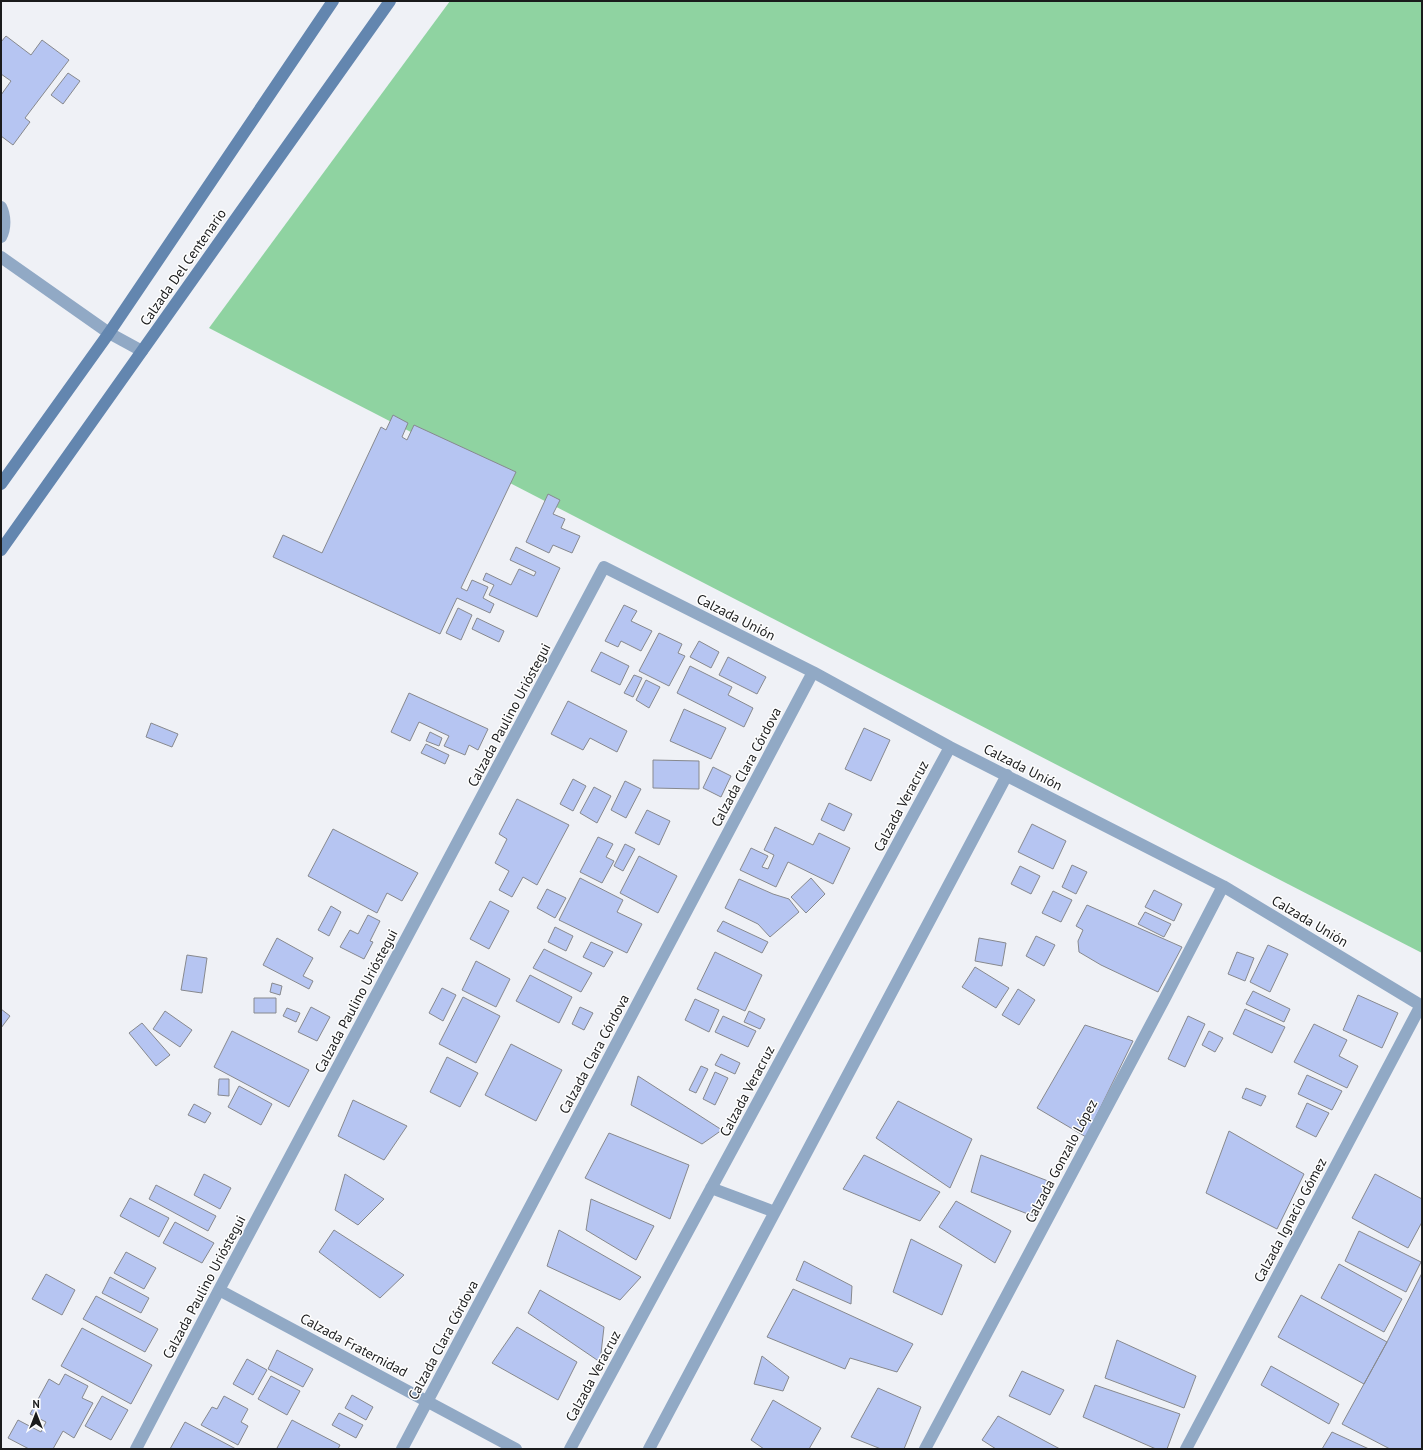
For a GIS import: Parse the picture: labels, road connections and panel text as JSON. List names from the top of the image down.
{
  "streets": {
    "main road": ["Calzada Del Centenario"],
    "street": [
      "Calzada Unión",
      "Calzada Paulino Urióstegui",
      "Calzada Clara Córdova",
      "Calzada Veracruz",
      "Calzada Gonzalo López",
      "Calzada Ignacio Gómez",
      "Calzada Fraternidad"
    ]
  },
  "crossings": [
    ["Calzada Unión", "Calzada Paulino Urióstegui"],
    ["Calzada Unión", "Calzada Clara Córdova"],
    ["Calzada Unión", "Calzada Veracruz"],
    ["Calzada Unión", "Calzada Gonzalo López"],
    ["Calzada Unión", "Calzada Ignacio Gómez"],
    ["Calzada Paulino Urióstegui", "Calzada Fraternidad"],
    ["Calzada Clara Córdova", "Calzada Fraternidad"]
  ],
  "north": "top"
}
